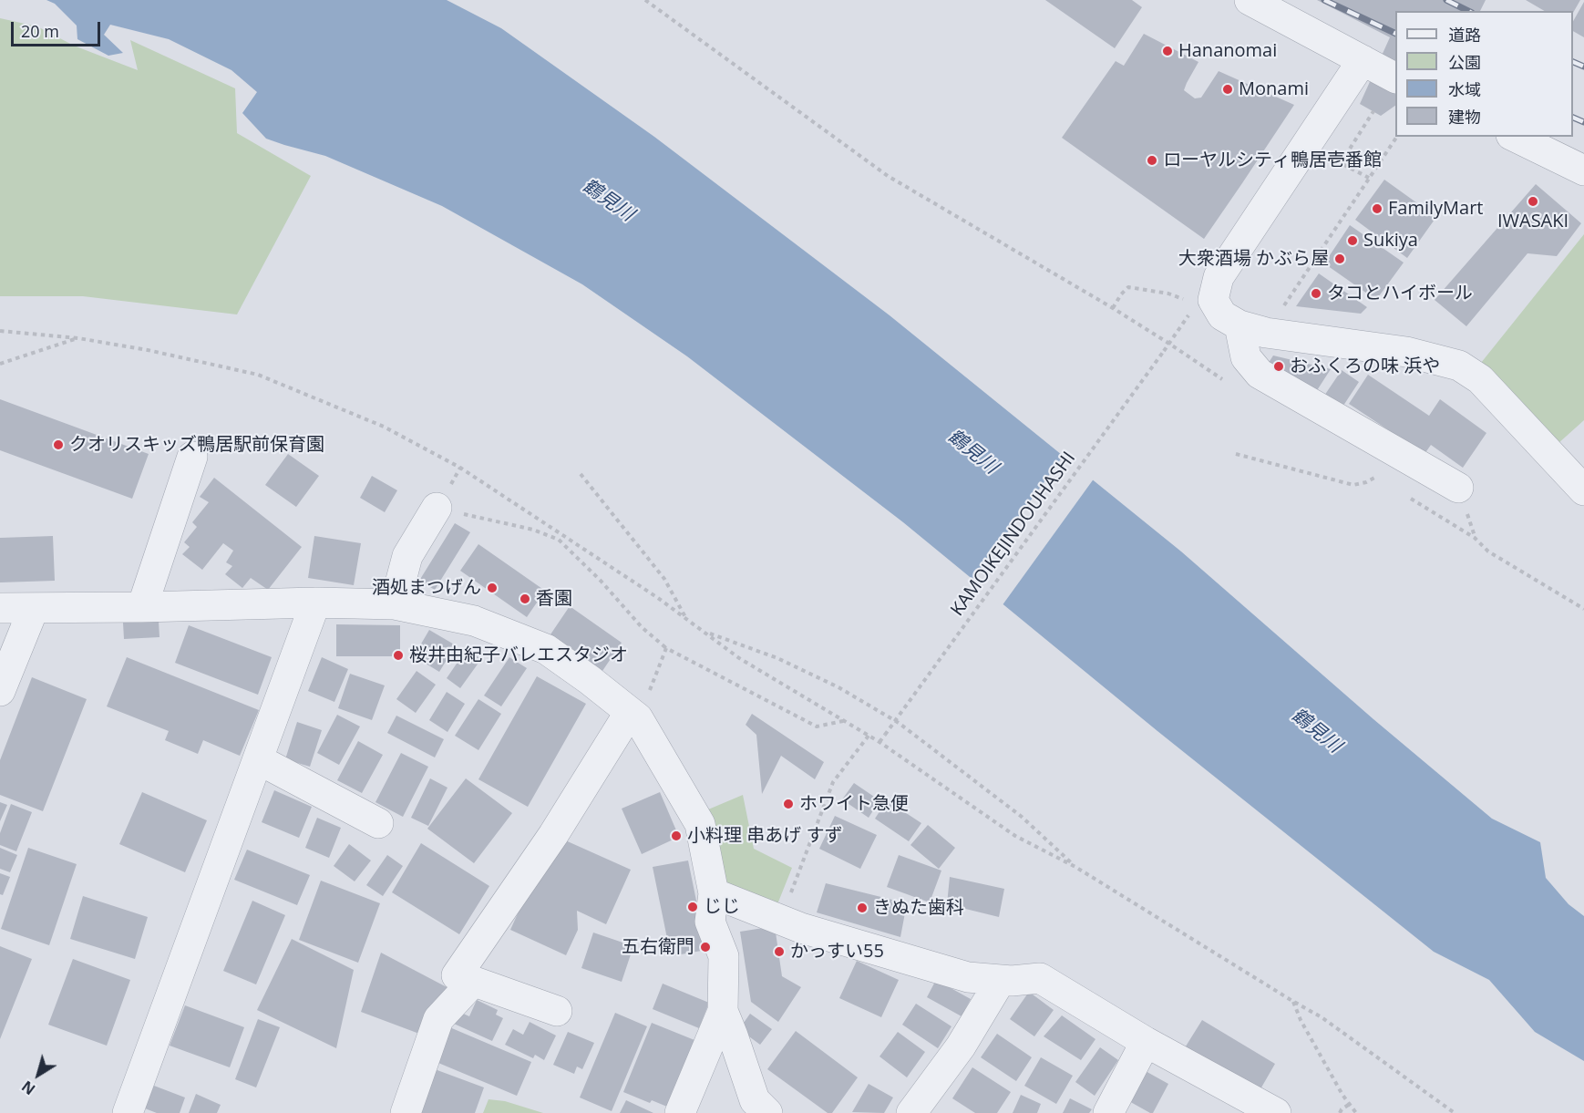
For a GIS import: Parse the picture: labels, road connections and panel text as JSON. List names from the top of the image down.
{
  "streets": {
    "path": ["KAMOIKEJINDOUHASHI"]
  },
  "water": ["鶴見川"],
  "places": [
    "Hananomai",
    "Monami",
    "ローヤルシティ鴨居壱番館",
    "IWASAKI",
    "FamilyMart",
    "Sukiya",
    "大衆酒場 かぶら屋",
    "タコとハイボール",
    "おふくろの味 浜や",
    "クオリスキッズ鴨居駅前保育園",
    "酒処まつげん",
    "香園",
    "桜井由紀子バレエスタジオ",
    "ホワイト急便",
    "小料理 串あげ すず",
    "じじ",
    "きぬた歯科",
    "五右衛門",
    "かっすい55"
  ],
  "legend": [
    "道路",
    "公園",
    "水域",
    "建物"
  ],
  "scale_bar": "20 m",
  "north": "bottom left"
}
